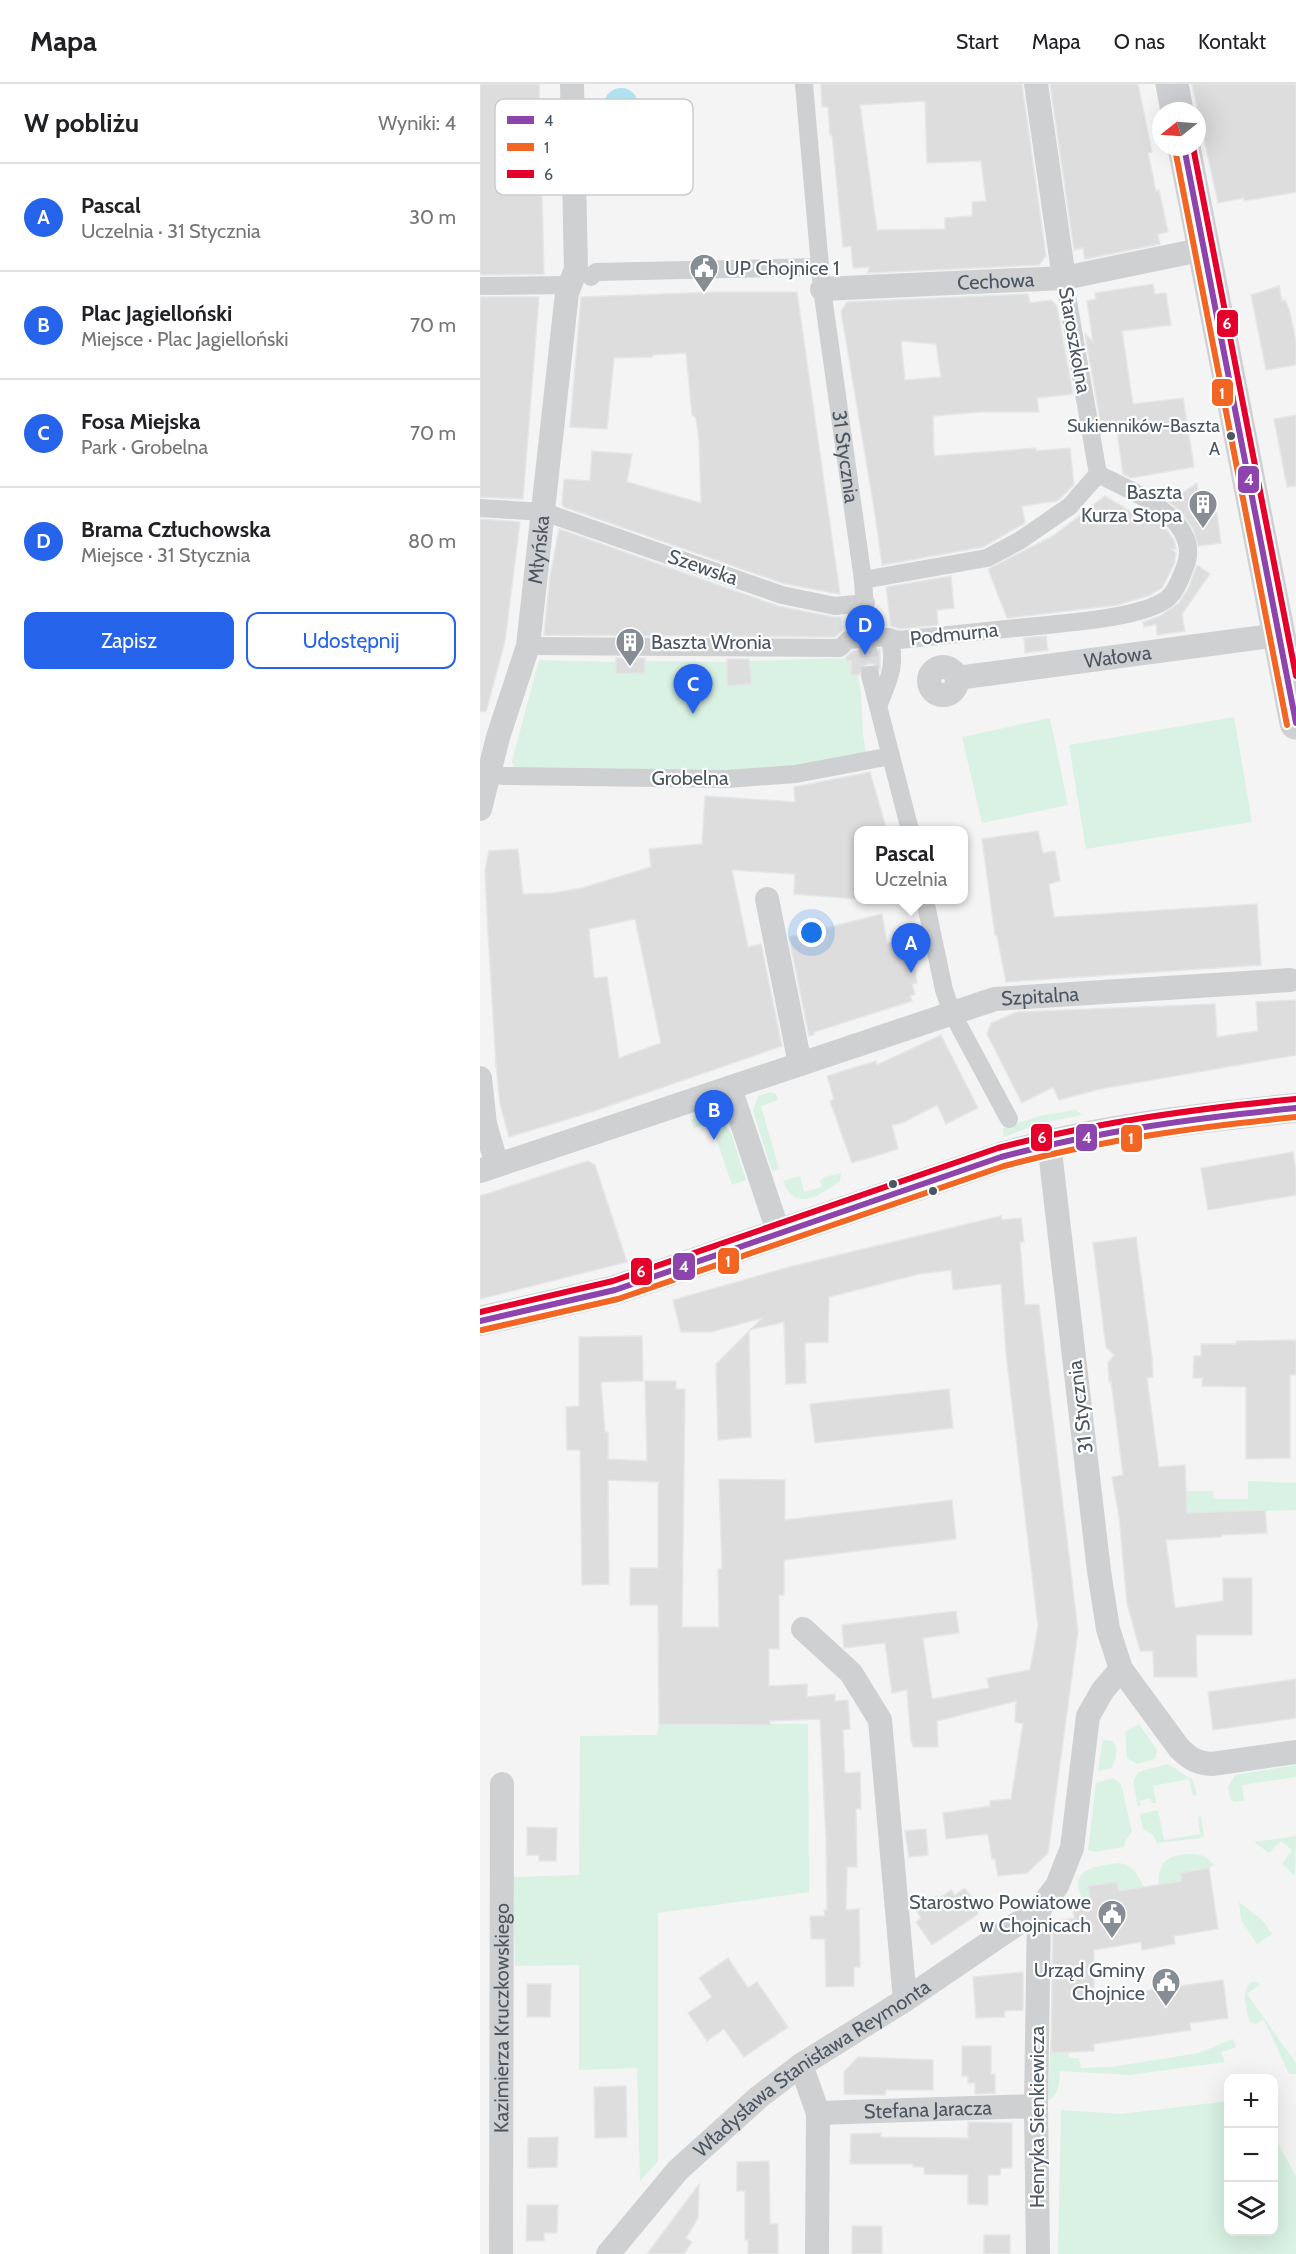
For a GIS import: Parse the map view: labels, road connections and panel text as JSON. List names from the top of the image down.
{
  "streets": {
    "street": [
      "Cechowa",
      "Staroszkolna",
      "31 Stycznia",
      "Młyńska",
      "Szewska",
      "Podmurna",
      "Wałowa",
      "Grobelna",
      "Szpitalna",
      "Kazimierza Kruczkowskiego",
      "Władysława Stanisława Reymonta",
      "Stefana Jaracza",
      "Henryka Sienkiewicza"
    ]
  },
  "crossings": [
    ["Cechowa", "Staroszkolna"],
    ["Cechowa", "31 Stycznia"],
    ["Staroszkolna", "Podmurna"],
    ["31 Stycznia", "Szewska"],
    ["31 Stycznia", "Podmurna"],
    ["Młyńska", "Szewska"],
    ["Młyńska", "Podmurna"],
    ["Młyńska", "Grobelna"],
    ["Władysława Stanisława Reymonta", "Henryka Sienkiewicza"],
    ["Stefana Jaracza", "Henryka Sienkiewicza"]
  ],
  "places": {
    "public building": ["UP Chojnice 1", "Starostwo Powiatowe w Chojnicach", "Urząd Gminy Chojnice"],
    "other": ["Sukienników-Baszta A"],
    "building": ["Baszta Kurza Stopa", "Baszta Wronia"]
  },
  "lines": ["transit line 4", "transit line 1", "transit line 6"],
  "legend": ["4", "1", "6"],
  "north": "left",
  "page": {
    "header": "Mapa",
    "nav": [
      "Start",
      "Mapa",
      "O nas",
      "Kontakt"
    ],
    "heading": ["W pobliżu", "Wyniki: 4"],
    "list": [
      {
        "mark": "A",
        "name": "Pascal",
        "note": "Uczelnia · 31 Stycznia",
        "value": "30 m"
      },
      {
        "mark": "B",
        "name": "Plac Jagielloński",
        "note": "Miejsce · Plac Jagielloński",
        "value": "70 m"
      },
      {
        "mark": "C",
        "name": "Fosa Miejska",
        "note": "Park · Grobelna",
        "value": "70 m"
      },
      {
        "mark": "D",
        "name": "Brama Człuchowska",
        "note": "Miejsce · 31 Stycznia",
        "value": "80 m"
      }
    ],
    "buttons": ["Zapisz", "Udostępnij"],
    "pins": [
      "D",
      "C",
      "A",
      "B"
    ],
    "popup": ["Pascal", "Uczelnia"],
    "map_buttons": ["+", "−"]
  }
}
